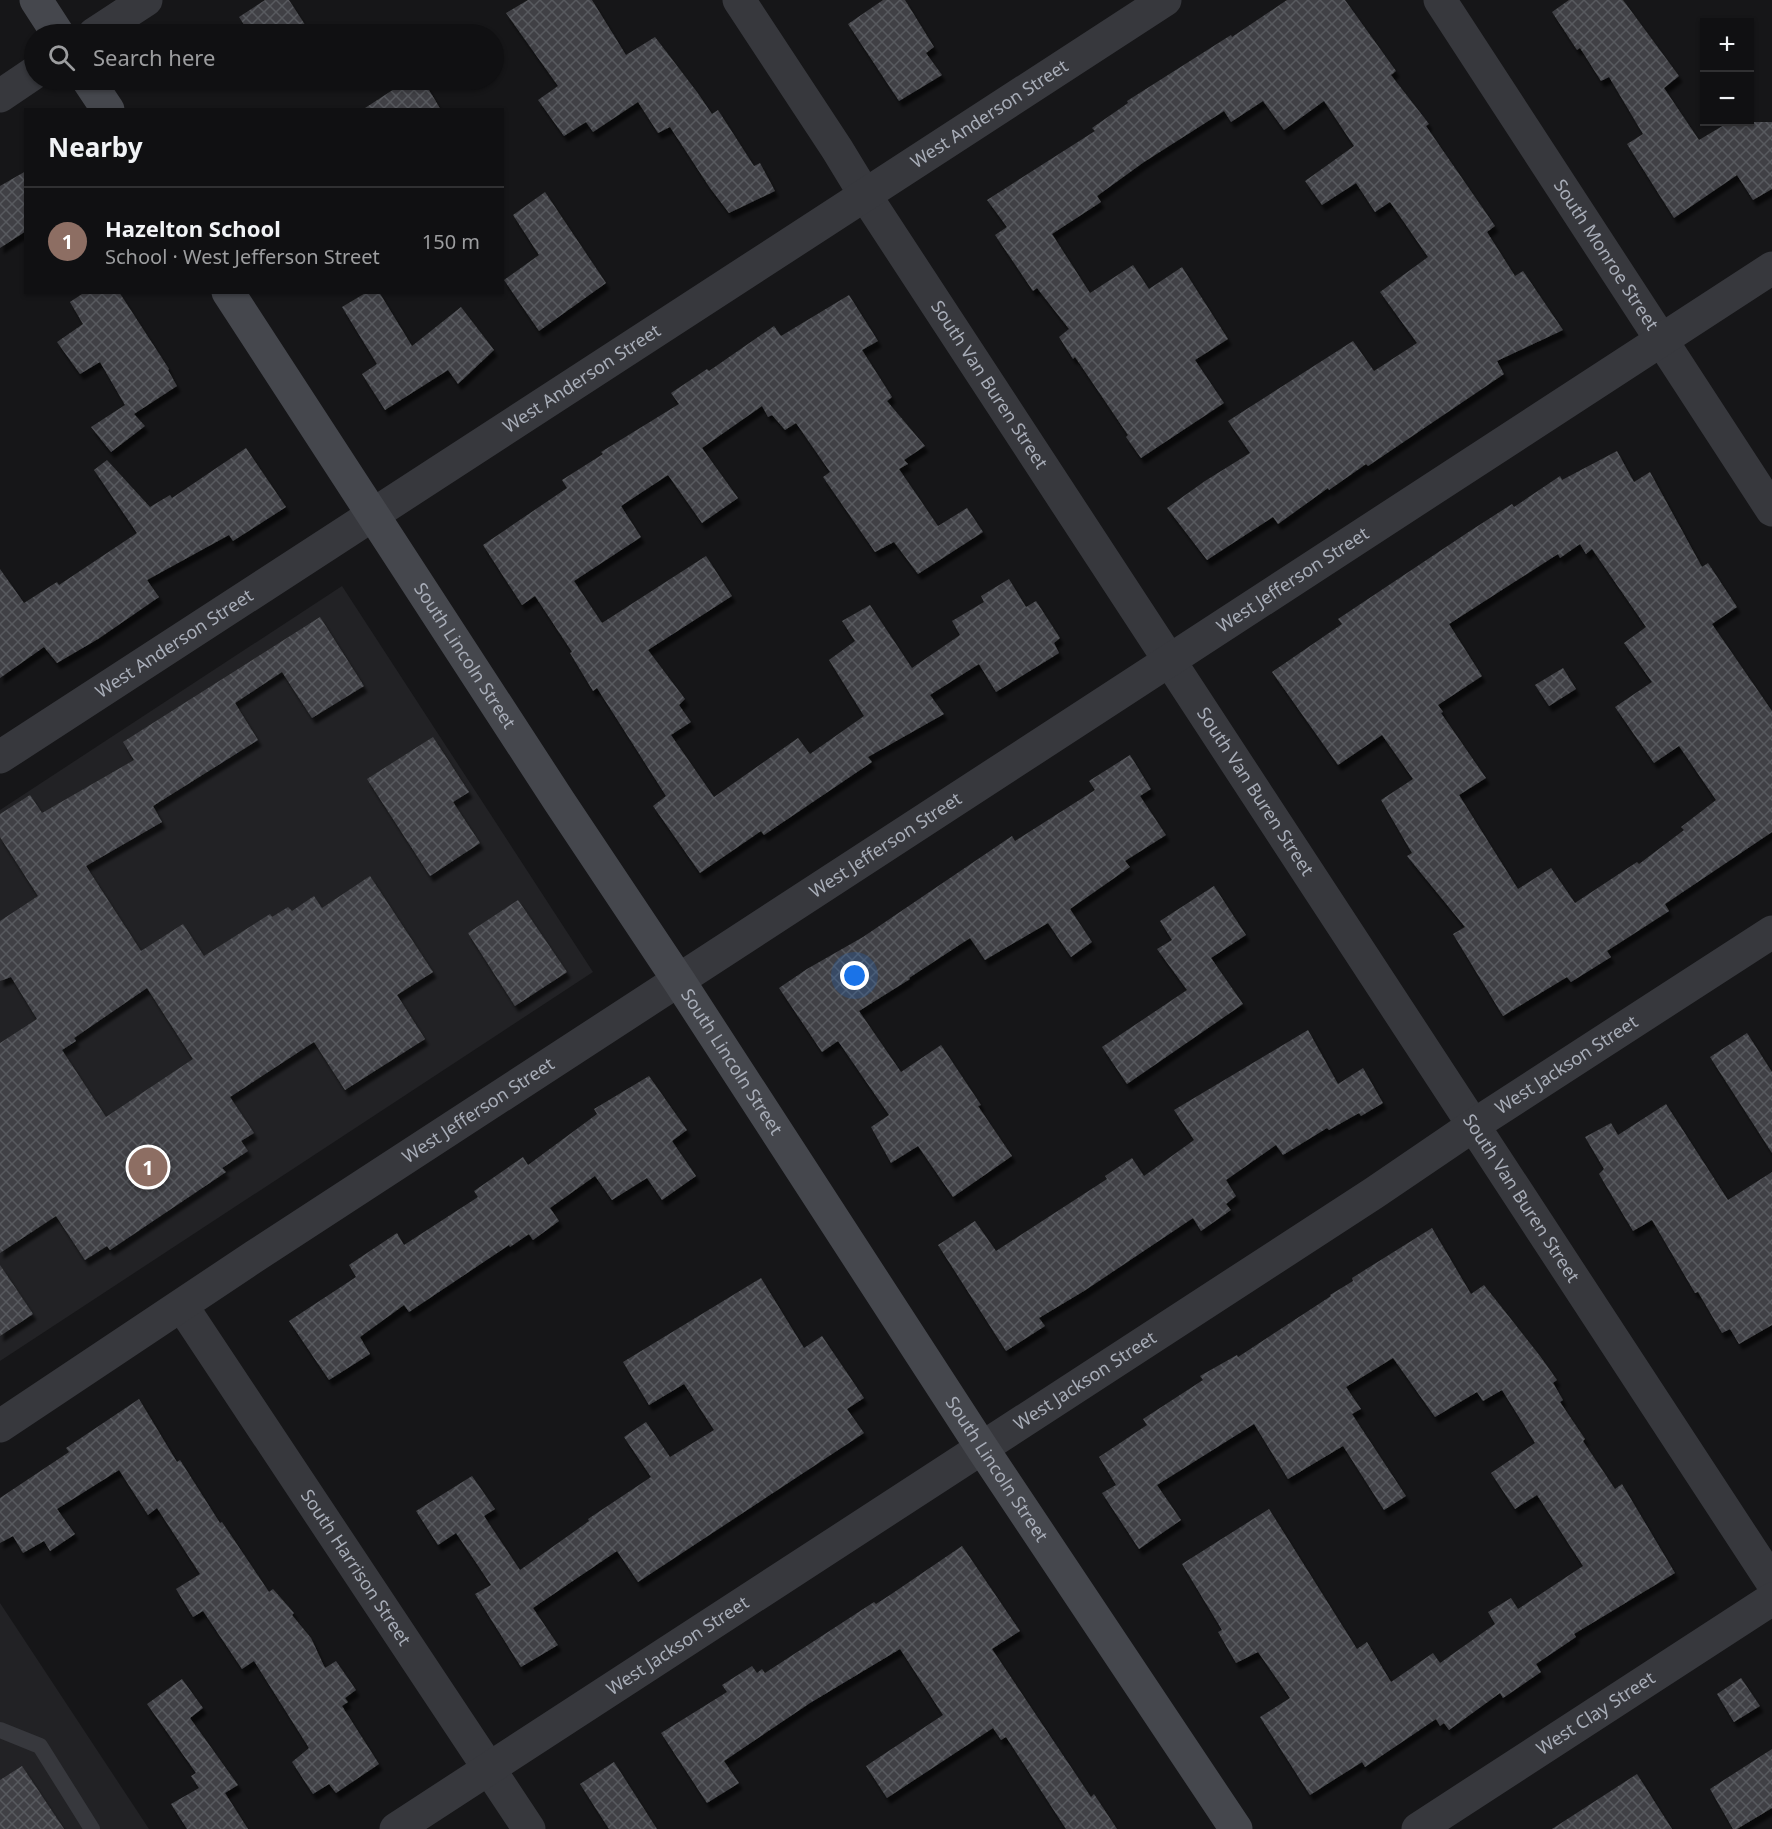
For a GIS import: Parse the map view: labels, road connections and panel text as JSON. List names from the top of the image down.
{
  "streets": {
    "street": [
      "West Anderson Street",
      "South Monroe Street",
      "South Van Buren Street",
      "West Jefferson Street",
      "South Lincoln Street",
      "West Jackson Street",
      "South Harrison Street",
      "West Clay Street"
    ]
  },
  "crossings": [
    ["West Anderson Street", "South Van Buren Street"],
    ["West Anderson Street", "South Lincoln Street"],
    ["South Monroe Street", "West Jefferson Street"],
    ["South Van Buren Street", "West Jefferson Street"],
    ["South Van Buren Street", "West Jackson Street"],
    ["West Jefferson Street", "South Lincoln Street"],
    ["West Jefferson Street", "South Harrison Street"],
    ["South Lincoln Street", "West Jackson Street"],
    ["West Jackson Street", "South Harrison Street"]
  ],
  "page": {
    "map_buttons": ["+", "−"],
    "search": "Search here",
    "heading": "Nearby",
    "list": [
      {
        "mark": "1",
        "name": "Hazelton School",
        "note": "School · West Jefferson Street",
        "value": "150 m"
      }
    ],
    "pins": "1"
  }
}
